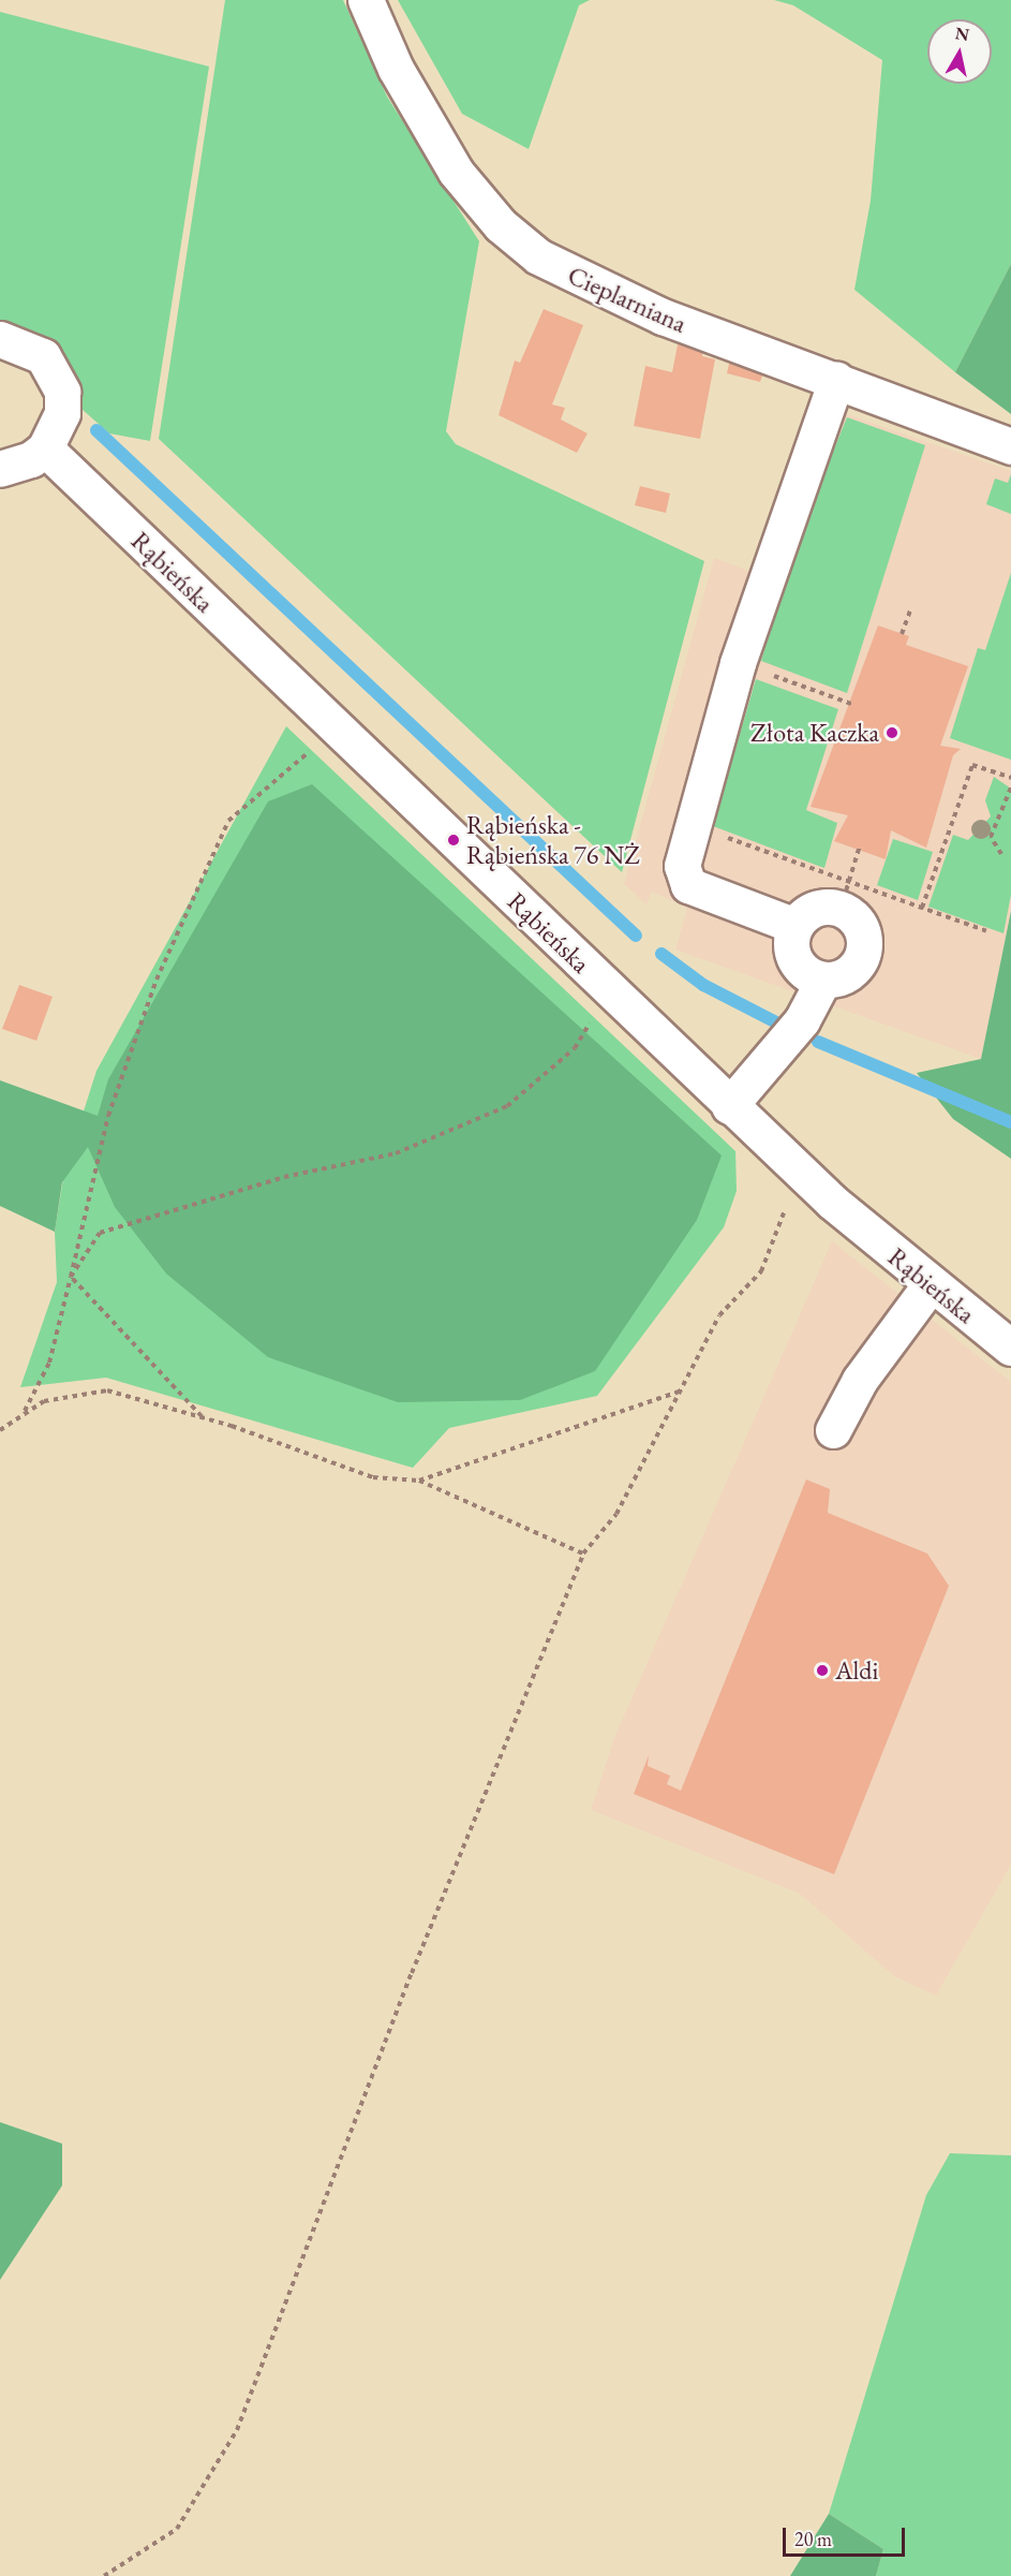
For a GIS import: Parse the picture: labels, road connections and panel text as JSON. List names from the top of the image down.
{
  "streets": {
    "street": ["Cieplarniana", "Rąbieńska"]
  },
  "places": ["Złota Kaczka", "Rąbieńska - Rąbieńska 76 NŻ", "Aldi"],
  "scale_bar": "20 m",
  "north": "top"
}
